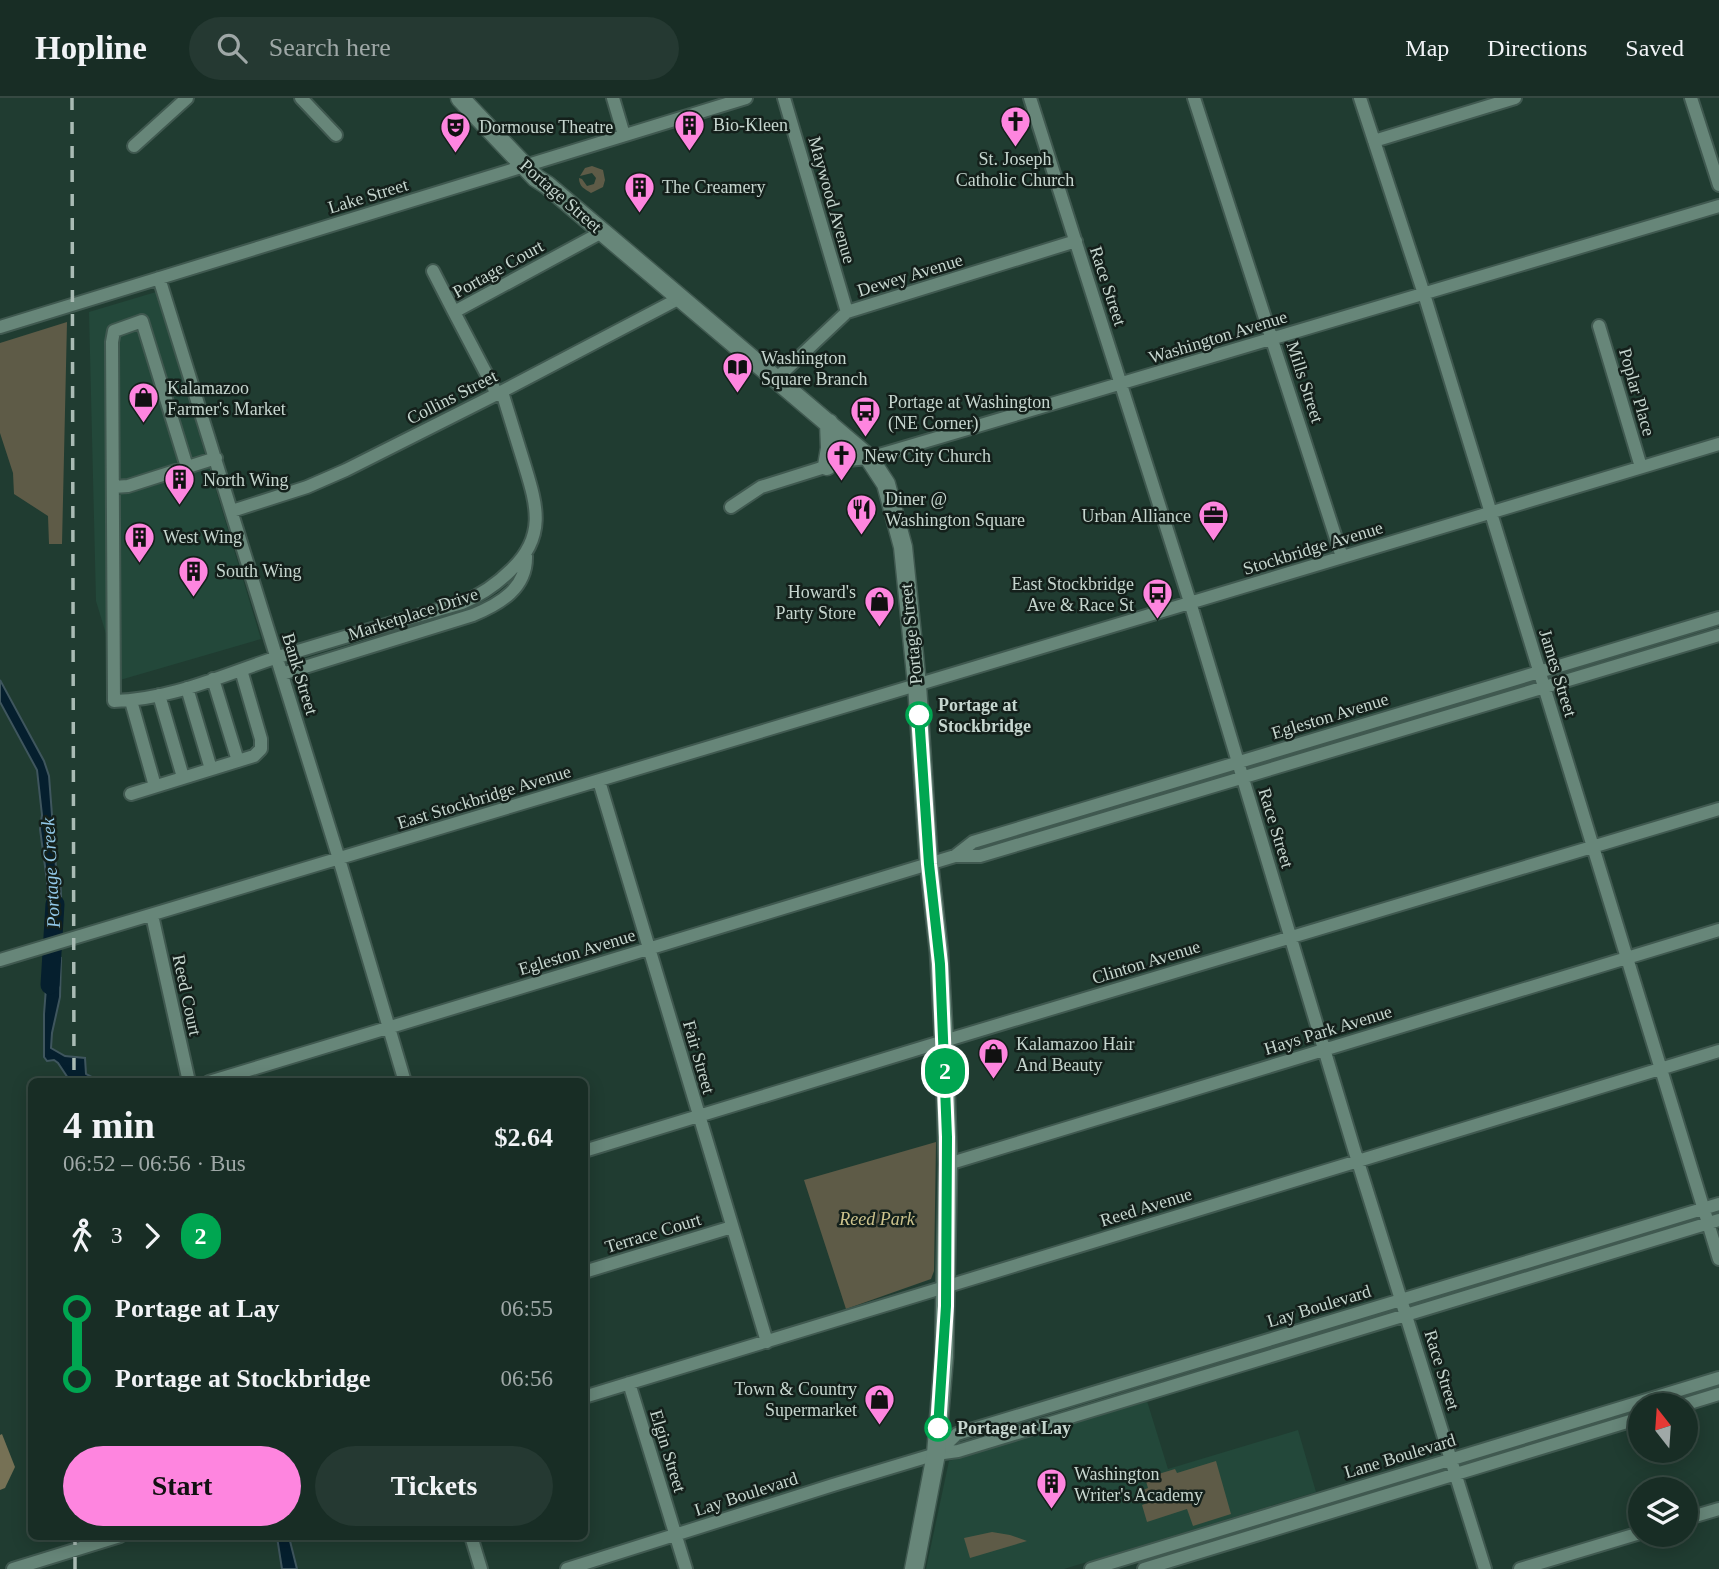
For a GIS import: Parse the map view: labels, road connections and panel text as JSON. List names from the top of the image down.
{
  "streets": {
    "main road": ["Portage Street"],
    "street": [
      "Lake Street",
      "Maywood Avenue",
      "Portage Court",
      "Dewey Avenue",
      "Race Street",
      "Washington Avenue",
      "Mills Street",
      "Poplar Place",
      "Collins Street",
      "Stockbridge Avenue",
      "Marketplace Drive",
      "James Street",
      "Bank Street",
      "Egleston Avenue",
      "East Stockbridge Avenue",
      "Clinton Avenue",
      "Reed Court",
      "Hays Park Avenue",
      "Fair Street",
      "Reed Avenue",
      "Terrace Court",
      "Lay Boulevard",
      "Elgin Street",
      "Lane Boulevard"
    ]
  },
  "crossings": [
    ["Lake Street", "Portage Street"],
    ["Lake Street", "Bank Street"],
    ["Portage Street", "Portage Court"],
    ["Portage Street", "Dewey Avenue"],
    ["Portage Street", "Washington Avenue"],
    ["Portage Street", "Collins Street"],
    ["Portage Street", "Stockbridge Avenue"],
    ["Portage Street", "Egleston Avenue"],
    ["Portage Street", "East Stockbridge Avenue"],
    ["Portage Street", "Clinton Avenue"],
    ["Portage Street", "Hays Park Avenue"],
    ["Portage Street", "Reed Avenue"],
    ["Portage Street", "Lay Boulevard"],
    ["Maywood Avenue", "Dewey Avenue"],
    ["Portage Court", "Collins Street"],
    ["Portage Court", "Marketplace Drive"],
    ["Dewey Avenue", "Race Street"],
    ["Race Street", "Washington Avenue"],
    ["Race Street", "Stockbridge Avenue"],
    ["Race Street", "Egleston Avenue"],
    ["Race Street", "Clinton Avenue"],
    ["Race Street", "Hays Park Avenue"],
    ["Race Street", "Reed Avenue"],
    ["Race Street", "Lay Boulevard"],
    ["Race Street", "Lane Boulevard"],
    ["Washington Avenue", "Mills Street"],
    ["Washington Avenue", "James Street"],
    ["Mills Street", "Stockbridge Avenue"],
    ["Poplar Place", "Stockbridge Avenue"],
    ["Collins Street", "Marketplace Drive"],
    ["Collins Street", "Bank Street"],
    ["Stockbridge Avenue", "James Street"],
    ["Stockbridge Avenue", "East Stockbridge Avenue"],
    ["Marketplace Drive", "Bank Street"],
    ["James Street", "Egleston Avenue"],
    ["James Street", "Clinton Avenue"],
    ["James Street", "Hays Park Avenue"],
    ["James Street", "Reed Avenue"],
    ["James Street", "Lay Boulevard"],
    ["Bank Street", "Egleston Avenue"],
    ["Bank Street", "East Stockbridge Avenue"],
    ["Egleston Avenue", "Fair Street"],
    ["East Stockbridge Avenue", "Reed Court"],
    ["East Stockbridge Avenue", "Fair Street"],
    ["Clinton Avenue", "Fair Street"],
    ["Fair Street", "Reed Avenue"],
    ["Fair Street", "Terrace Court"],
    ["Reed Avenue", "Elgin Street"],
    ["Lay Boulevard", "Elgin Street"]
  ],
  "water": ["Portage Creek"],
  "parks": ["Reed Park"],
  "places": {
    "church": ["St. Joseph Catholic Church", "New City Church"],
    "building": [
      "Bio-Kleen",
      "The Creamery",
      "North Wing",
      "West Wing",
      "South Wing",
      "Washington Writer's Academy"
    ],
    "theatre": ["Dormouse Theatre"],
    "library": ["Washington Square Branch"],
    "shop": [
      "Kalamazoo Farmer's Market",
      "Howard's Party Store",
      "Kalamazoo Hair And Beauty",
      "Town & Country Supermarket"
    ],
    "bus stop": ["Portage at Washington (NE Corner)", "East Stockbridge Ave & Race St"],
    "restaurant": ["Diner @ Washington Square"],
    "office": ["Urban Alliance"],
    "other": ["Portage at Stockbridge", "Portage at Lay"]
  },
  "lines": ["bus line 2"],
  "north": "top",
  "page": {
    "header": "Hopline",
    "search": "Search here",
    "nav": ["Map", "Directions", "Saved"],
    "on_map": "2",
    "heading": ["4 min", "06:52 – 06:56 · Bus", "$2.64"],
    "legs": ["3", "2"],
    "list": [
      {
        "name": "Portage at Lay",
        "value": "06:55"
      },
      {
        "name": "Portage at Stockbridge",
        "value": "06:56"
      }
    ],
    "buttons": ["Start", "Tickets"]
  }
}
